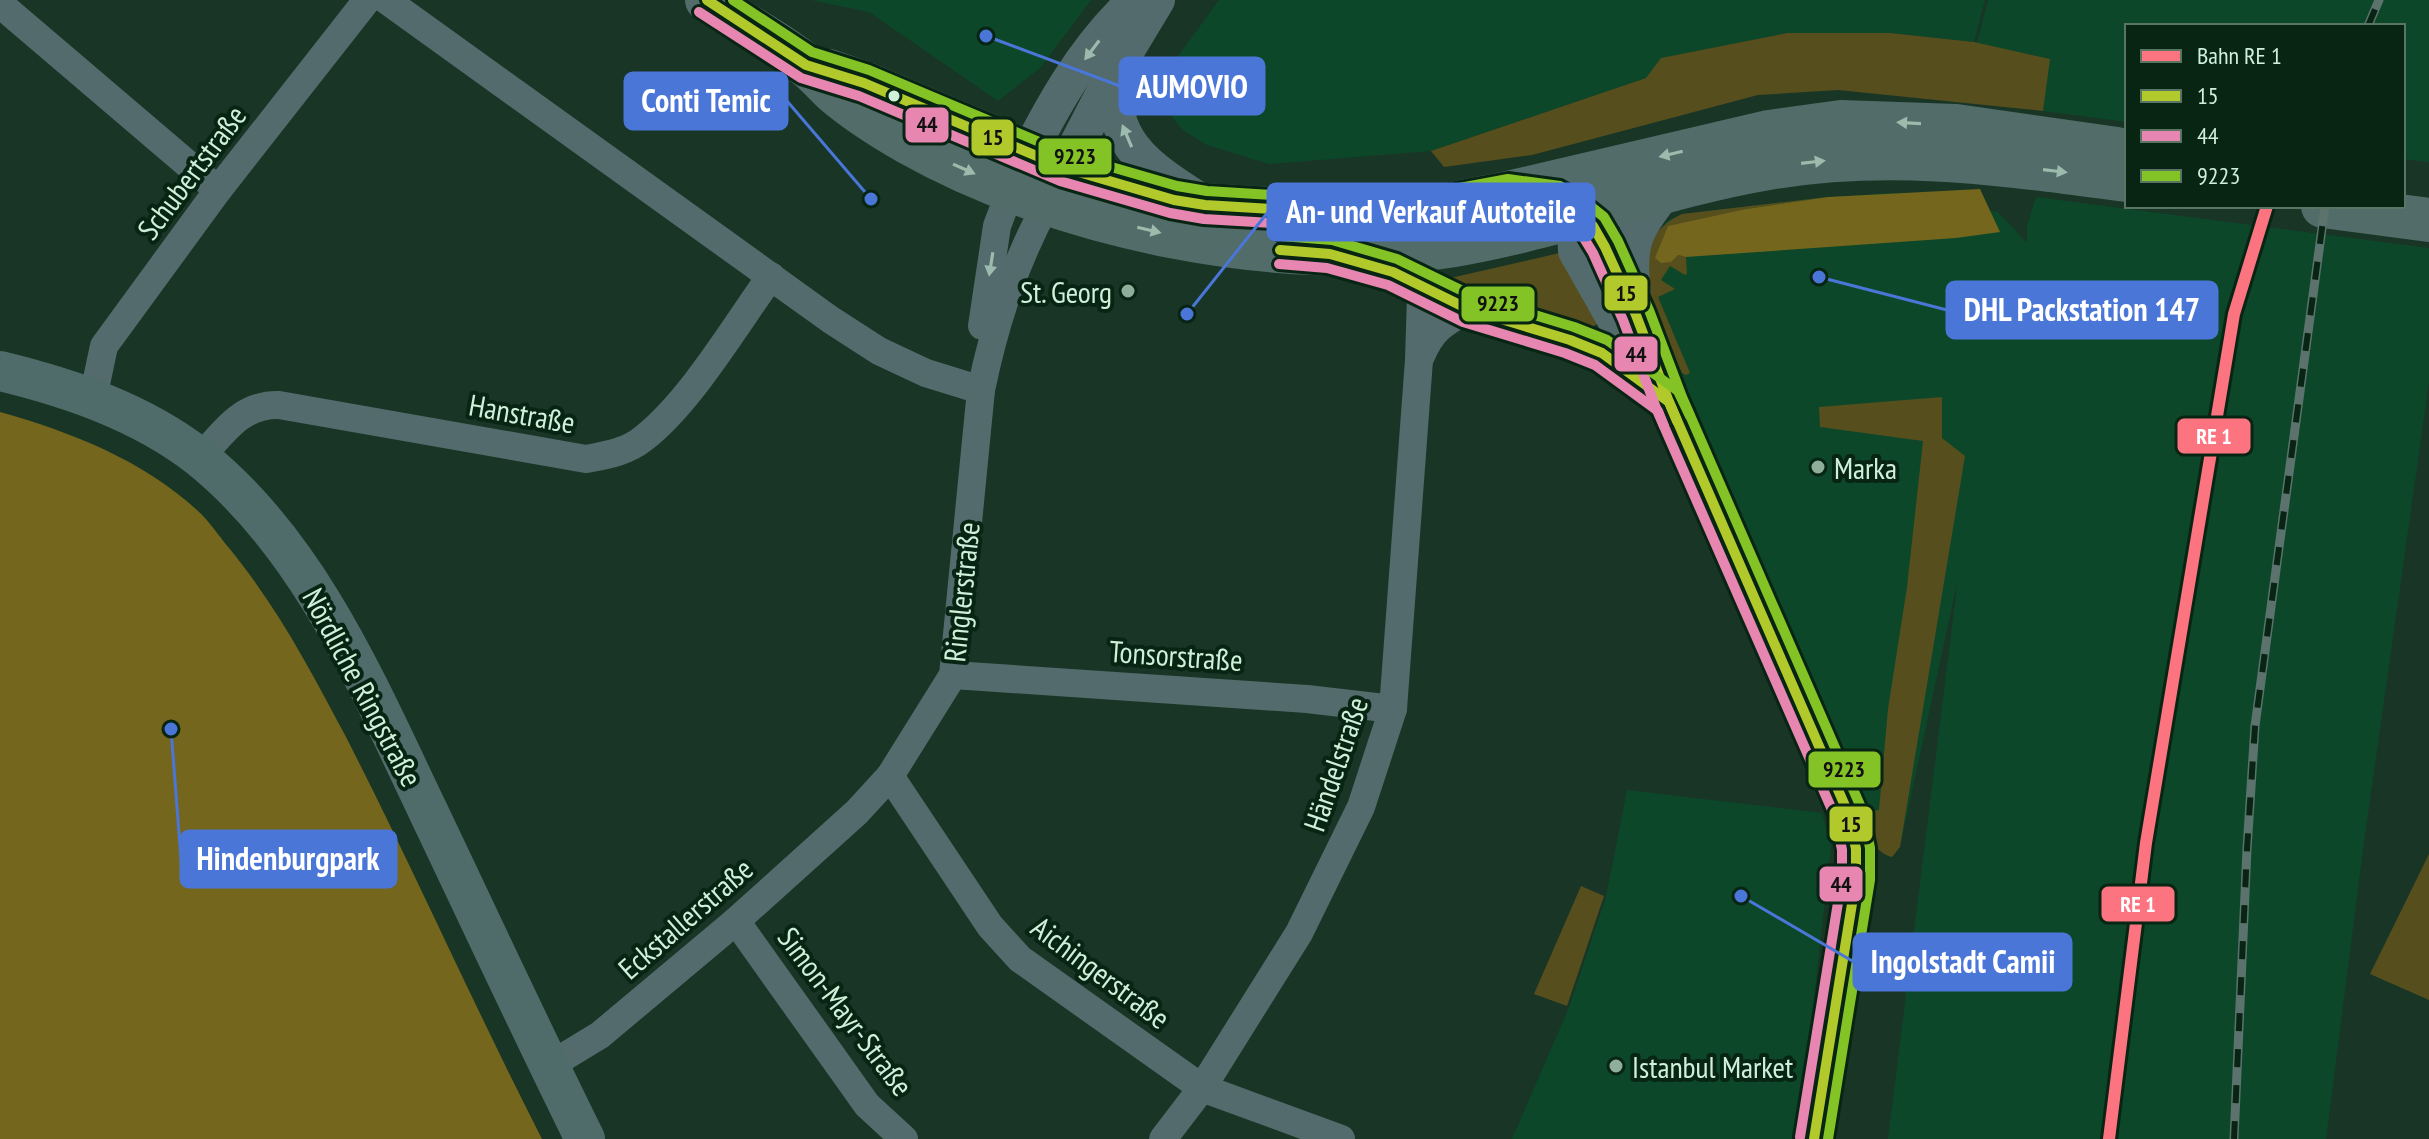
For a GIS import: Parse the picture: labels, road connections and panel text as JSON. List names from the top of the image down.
{
  "streets": {
    "main road": ["Nördliche Ringstraße"],
    "street": [
      "Schubertstraße",
      "Hanstraße",
      "Ringlerstraße",
      "Tonsorstraße",
      "Händelstraße",
      "Eckstallerstraße",
      "Aichingerstraße",
      "Simon-Mayr-Straße"
    ]
  },
  "crossings": [
    ["Schubertstraße", "Nördliche Ringstraße"],
    ["Hanstraße", "Nördliche Ringstraße"],
    ["Ringlerstraße", "Tonsorstraße"],
    ["Ringlerstraße", "Eckstallerstraße"],
    ["Ringlerstraße", "Aichingerstraße"],
    ["Tonsorstraße", "Händelstraße"],
    ["Nördliche Ringstraße", "Eckstallerstraße"],
    ["Händelstraße", "Aichingerstraße"],
    ["Eckstallerstraße", "Simon-Mayr-Straße"]
  ],
  "places": [
    "AUMOVIO",
    "Conti Temic",
    "DHL Packstation 147",
    "St. Georg",
    "An- und Verkauf Autoteile",
    "Marka",
    "Hindenburgpark",
    "Ingolstadt Camii",
    "Istanbul Market"
  ],
  "lines": ["transit line 15", "transit line 9223", "transit line 44"],
  "legend": [
    "Bahn RE 1",
    "15",
    "44",
    "9223"
  ]
}
